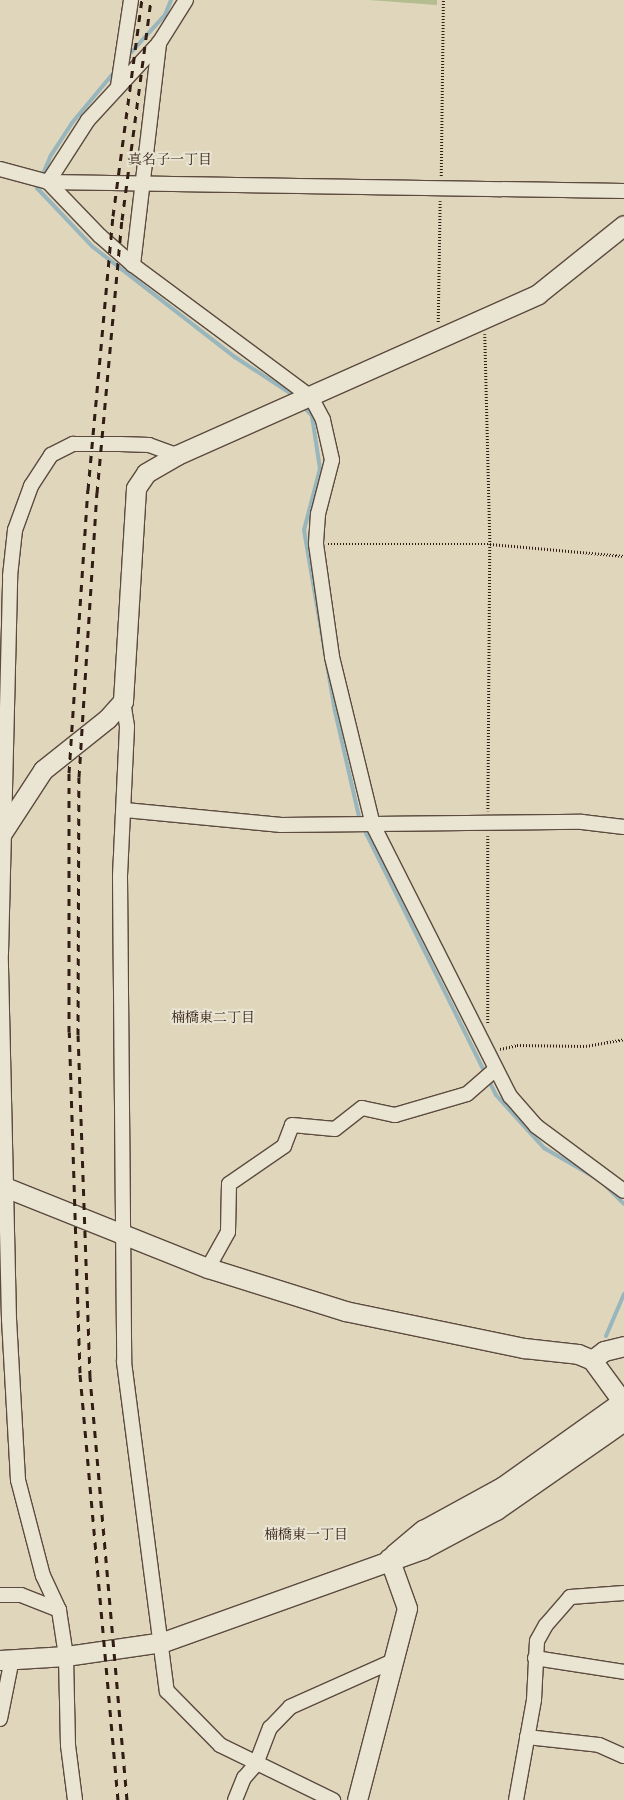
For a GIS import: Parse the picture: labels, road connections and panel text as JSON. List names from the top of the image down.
{
  "districts": ["真名子一丁目", "楠橋東二丁目", "楠橋東一丁目"]
}
